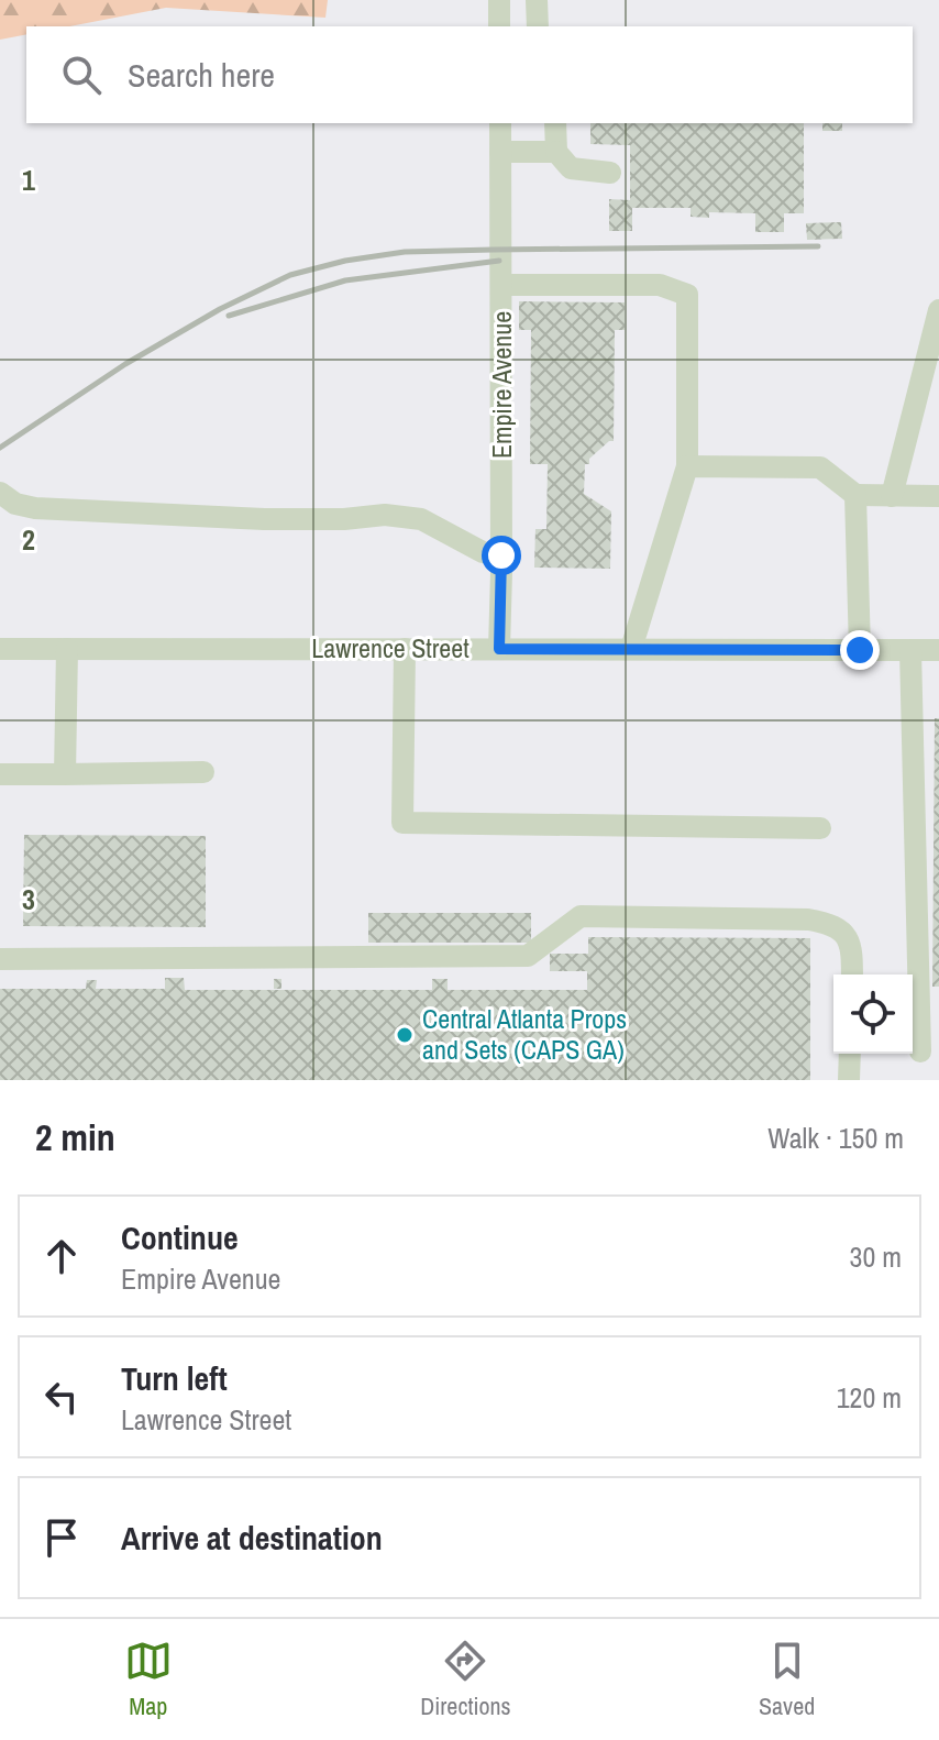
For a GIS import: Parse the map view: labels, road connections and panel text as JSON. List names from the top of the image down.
{
  "streets": {
    "street": ["Empire Avenue", "Lawrence Street"]
  },
  "crossings": [
    ["Empire Avenue", "Lawrence Street"]
  ],
  "places": ["Central Atlanta Props and Sets (CAPS GA)"],
  "page": {
    "search": "Search here",
    "heading": ["2 min", "Walk · 150 m"],
    "list": [
      ["Continue", "Empire Avenue", "30 m"],
      ["Turn left", "Lawrence Street", "120 m"],
      "Arrive at destination"
    ],
    "nav": ["Map", "Directions", "Saved"]
  },
  "grid": {
    "rows": ["1", "2", "3"]
  }
}
